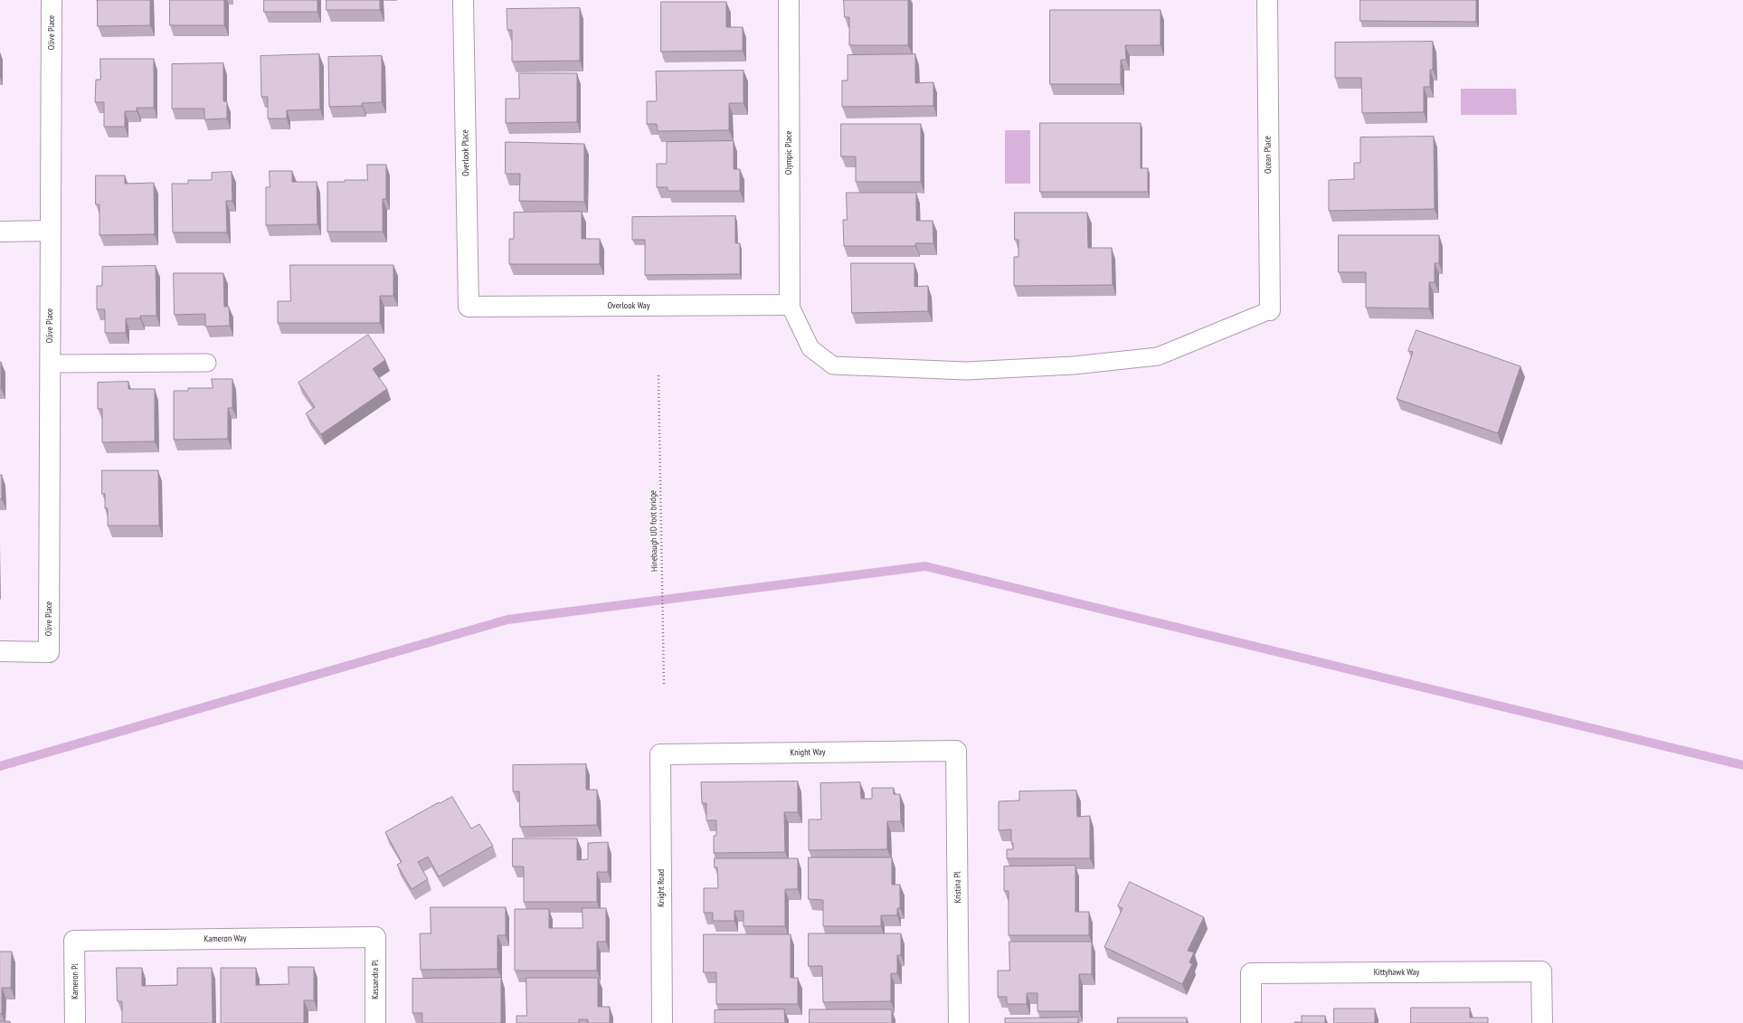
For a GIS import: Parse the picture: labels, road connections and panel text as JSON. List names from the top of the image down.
{
  "streets": {
    "street": [
      "Olive Place",
      "Overlook Place",
      "Olympic Place",
      "Ocean Place",
      "Overlook Way",
      "Knight Way",
      "Kristina Pl",
      "Knight Road",
      "Kameron Way",
      "Kittyhawk Way",
      "Kassandra Pl",
      "Kameron Pl"
    ],
    "path": ["Hinebaugh UD foot bridge"]
  },
  "crossings": [
    ["Overlook Place", "Overlook Way"],
    ["Olympic Place", "Overlook Way"],
    ["Knight Way", "Kristina Pl"],
    ["Knight Way", "Knight Road"],
    ["Kameron Way", "Kassandra Pl"],
    ["Kameron Way", "Kameron Pl"]
  ]
}
